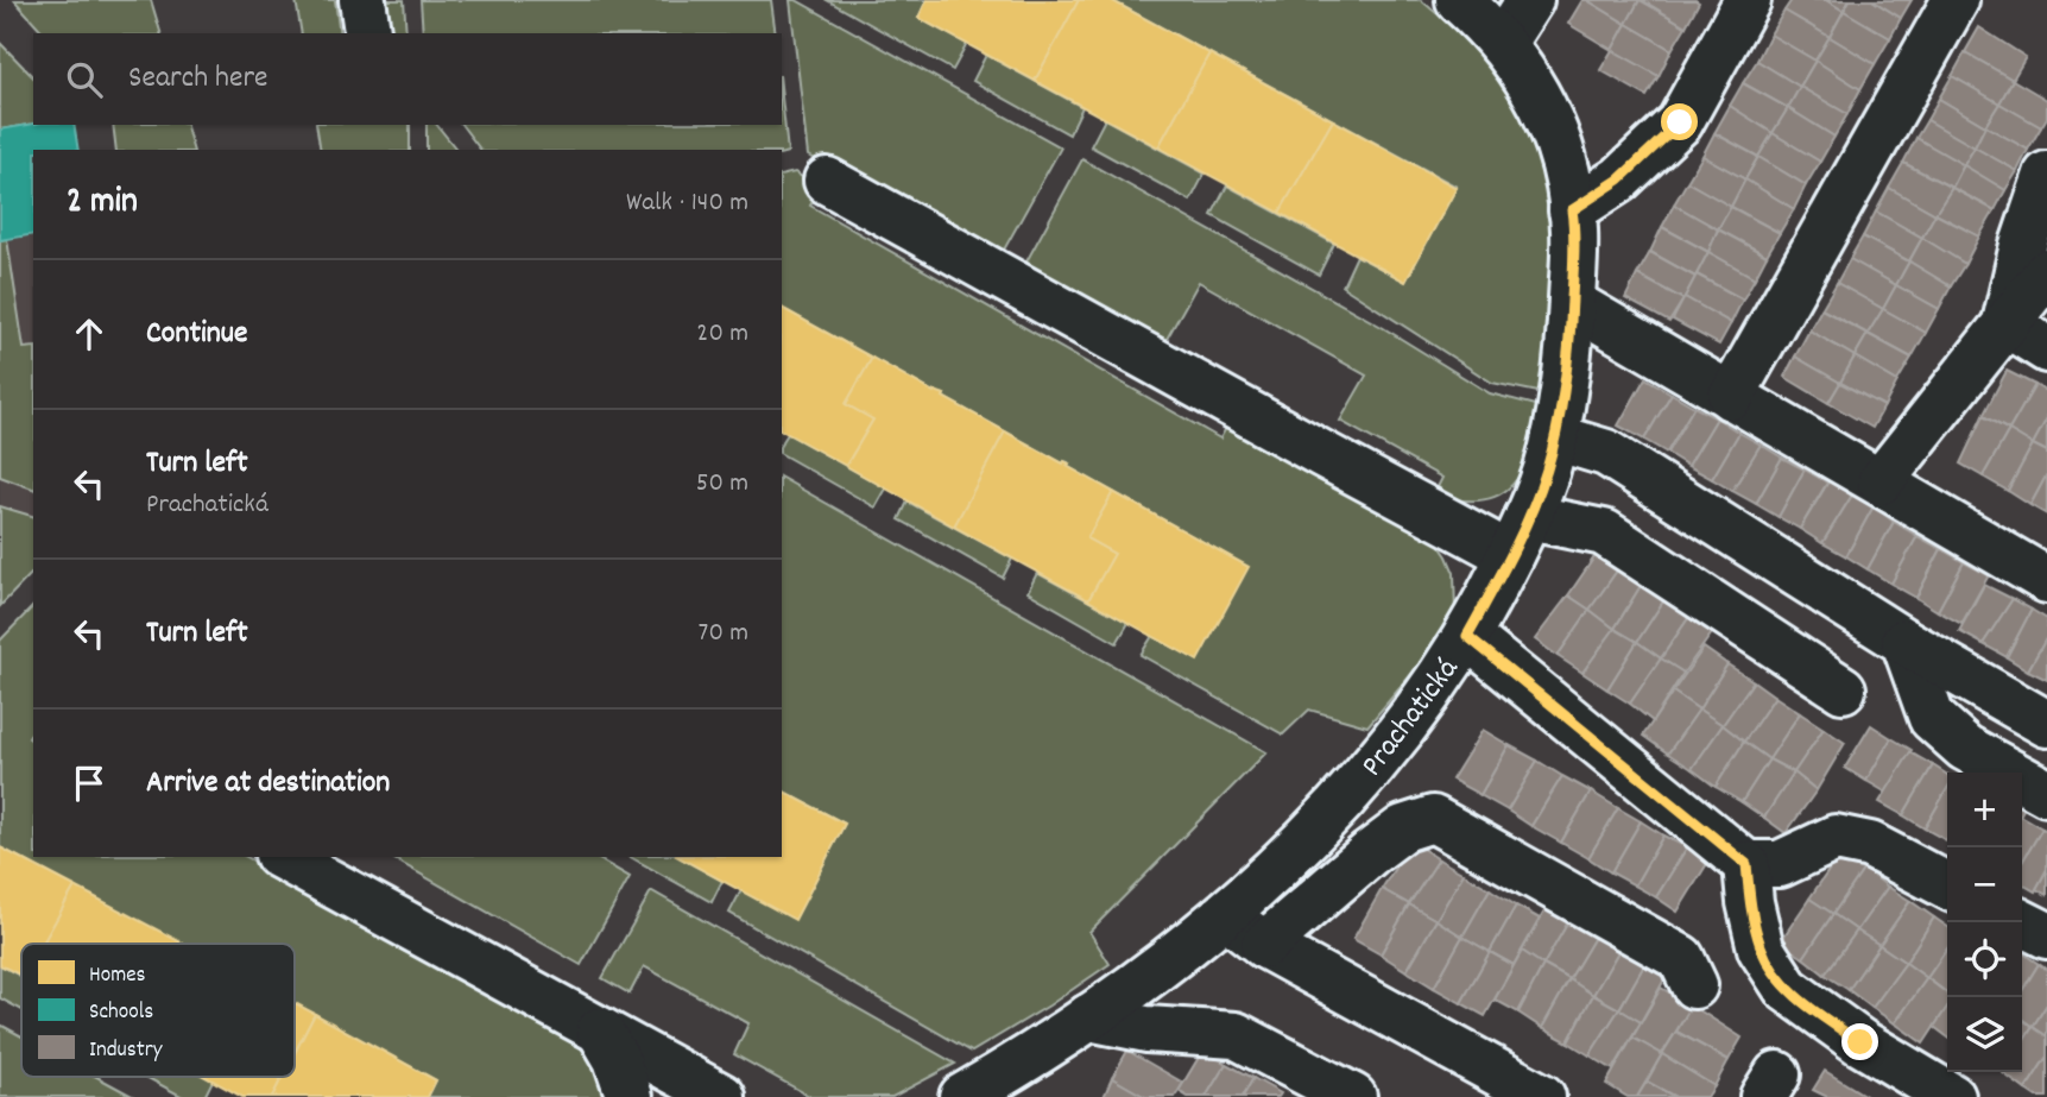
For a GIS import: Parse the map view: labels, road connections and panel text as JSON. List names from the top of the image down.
{
  "streets": {
    "street": ["Prachatická"]
  },
  "legend": ["Homes", "Schools", "Industry"],
  "page": {
    "search": "Search here",
    "heading": ["2 min", "Walk · 140 m"],
    "list": [
      ["Continue", "20 m"],
      ["Turn left", "Prachatická", "50 m"],
      ["Turn left", "70 m"],
      "Arrive at destination"
    ],
    "map_buttons": ["+", "−"]
  }
}
